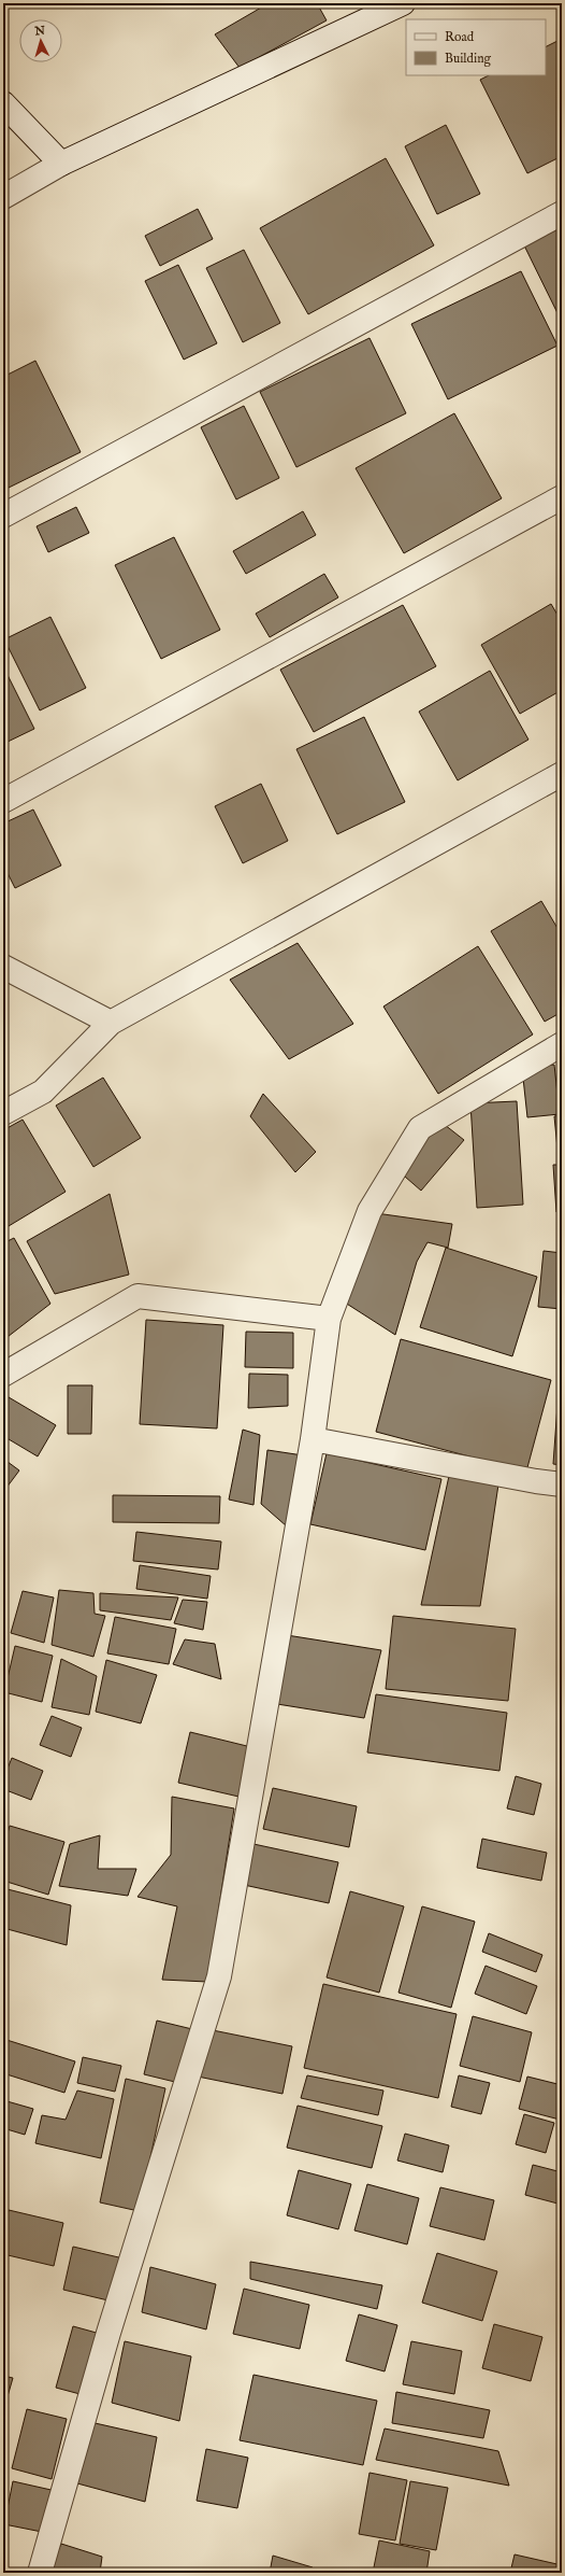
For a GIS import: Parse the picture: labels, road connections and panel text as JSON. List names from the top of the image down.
{
  "legend": ["Road", "Building"],
  "north": "top"
}
